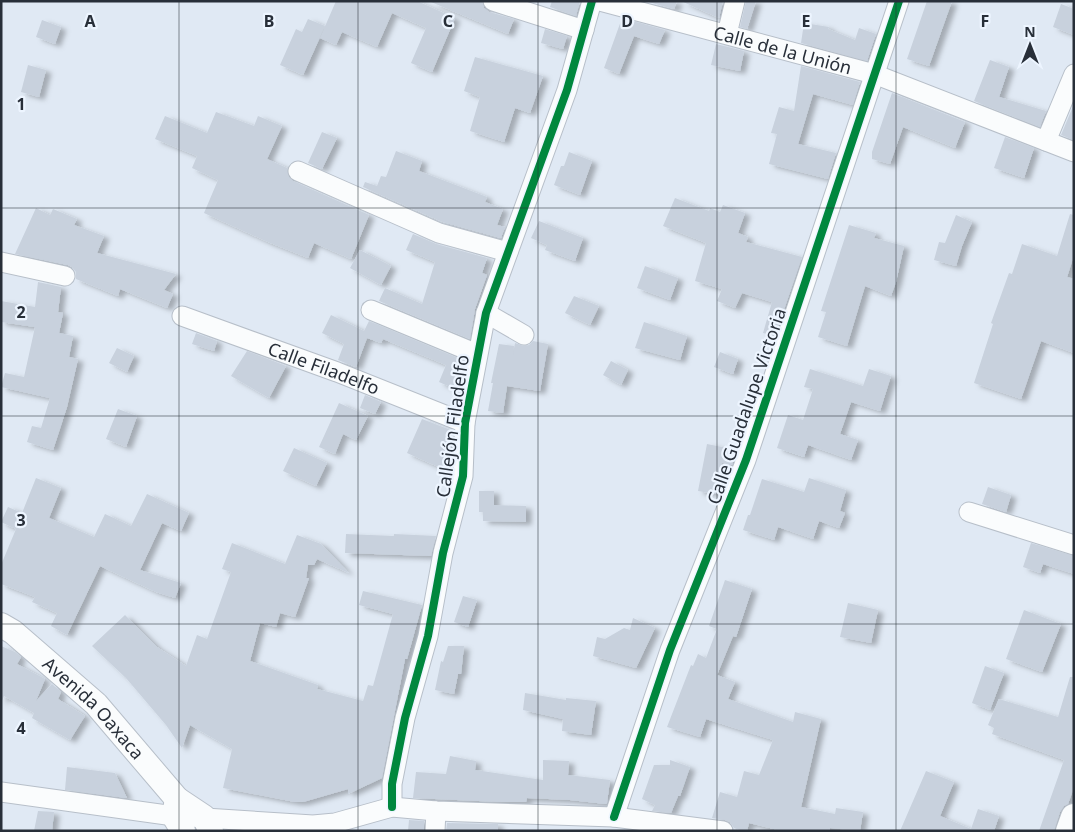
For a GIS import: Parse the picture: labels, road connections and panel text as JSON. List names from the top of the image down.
{
  "streets": {
    "street": [
      "Calle de la Unión",
      "Calle Filadelfo",
      "Calle Guadalupe Victoria",
      "Callejón Filadelfo",
      "Avenida Oaxaca"
    ]
  },
  "crossings": [
    ["Calle de la Unión", "Calle Guadalupe Victoria"],
    ["Calle Filadelfo", "Callejón Filadelfo"]
  ],
  "north": "top",
  "grid": {
    "columns": [
      "A",
      "B",
      "C",
      "D",
      "E",
      "F"
    ],
    "rows": [
      "1",
      "2",
      "3",
      "4"
    ]
  }
}
